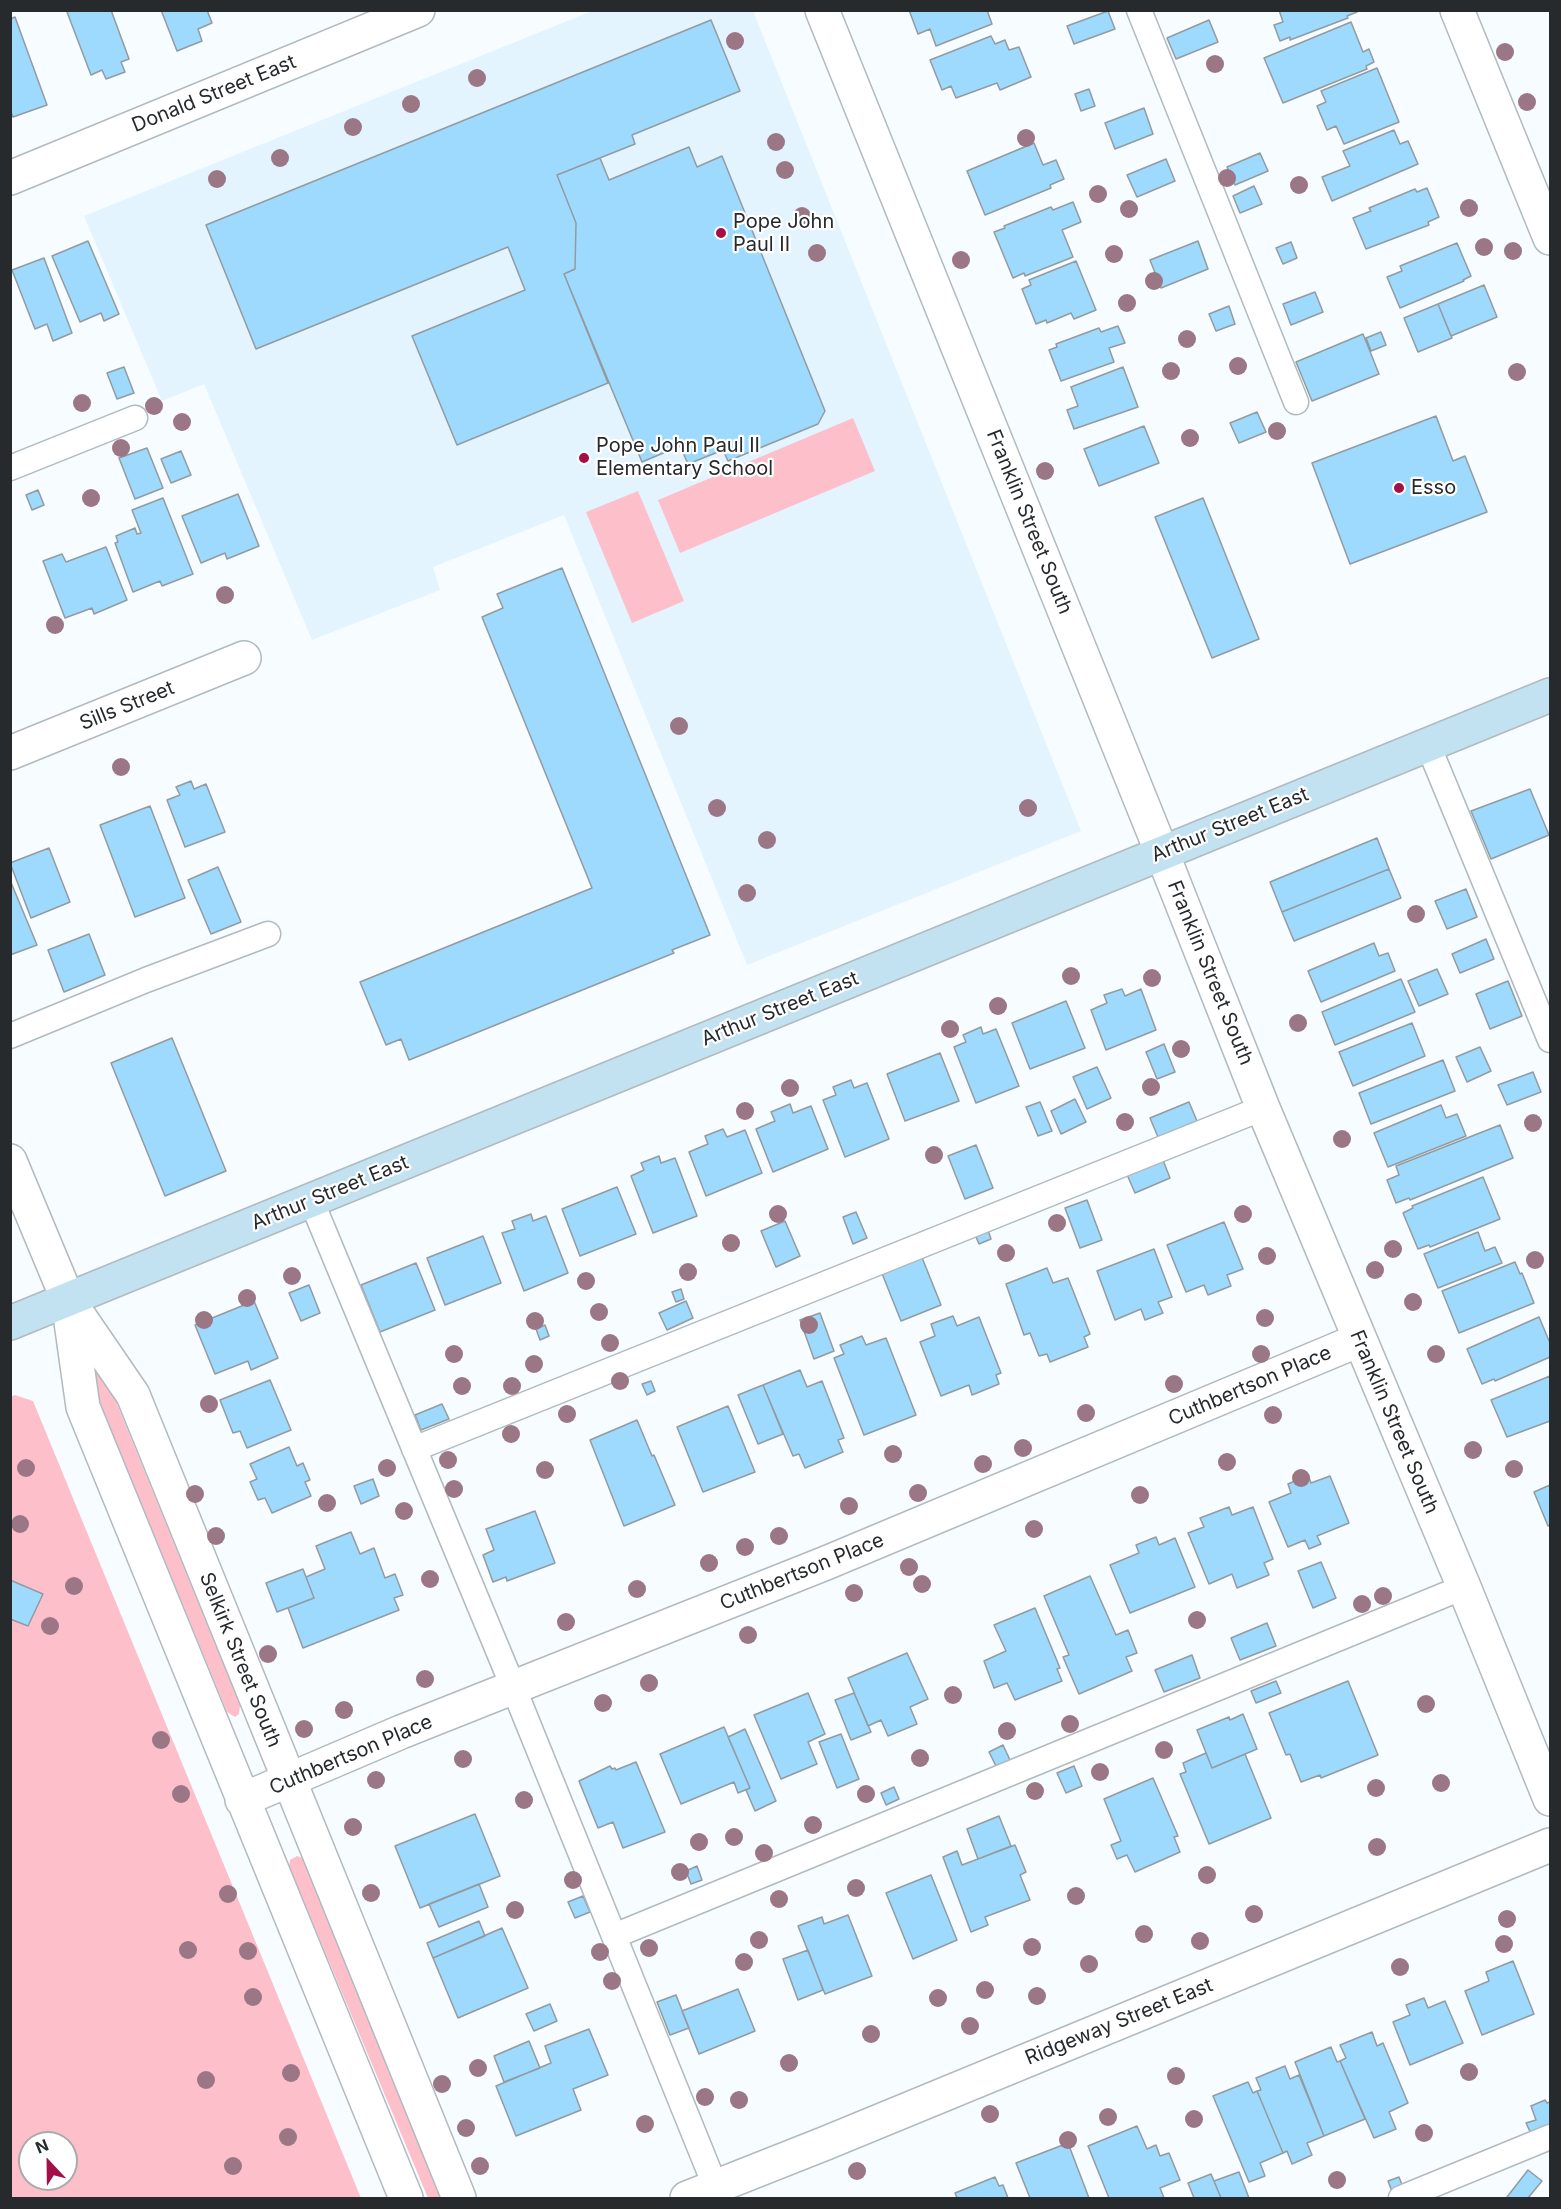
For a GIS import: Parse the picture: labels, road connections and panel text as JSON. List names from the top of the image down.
{
  "streets": {
    "main road": ["Arthur Street East"],
    "street": [
      "Donald Street East",
      "Franklin Street South",
      "Sills Street",
      "Cuthbertson Place",
      "Selkirk Street South",
      "Ridgeway Street East"
    ]
  },
  "crossings": [
    ["Franklin Street South", "Arthur Street East"],
    ["Franklin Street South", "Cuthbertson Place"],
    ["Arthur Street East", "Selkirk Street South"],
    ["Cuthbertson Place", "Selkirk Street South"]
  ],
  "places": ["Pope John Paul II", "Pope John Paul II Elementary School", "Esso"],
  "north": "top"
}
